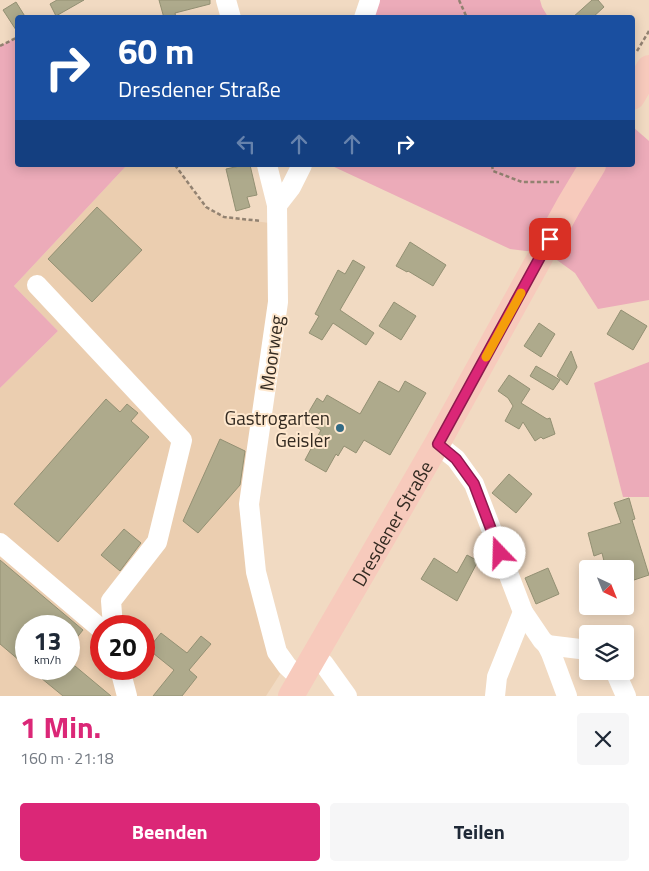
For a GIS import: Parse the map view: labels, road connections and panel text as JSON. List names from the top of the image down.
{
  "streets": {
    "main road": ["Dresdener Straße"],
    "street": ["Moorweg"]
  },
  "crossings": [
    ["Moorweg", "Dresdener Straße"]
  ],
  "places": ["Gastrogarten Geisler"],
  "north": "bottom right",
  "page": {
    "turn": ["60 m", "Dresdener Straße"],
    "speed": "13 km/h",
    "limit": "20",
    "heading": ["1 Min.", "160 m · 21:18"],
    "buttons": ["Beenden", "Teilen"]
  }
}
